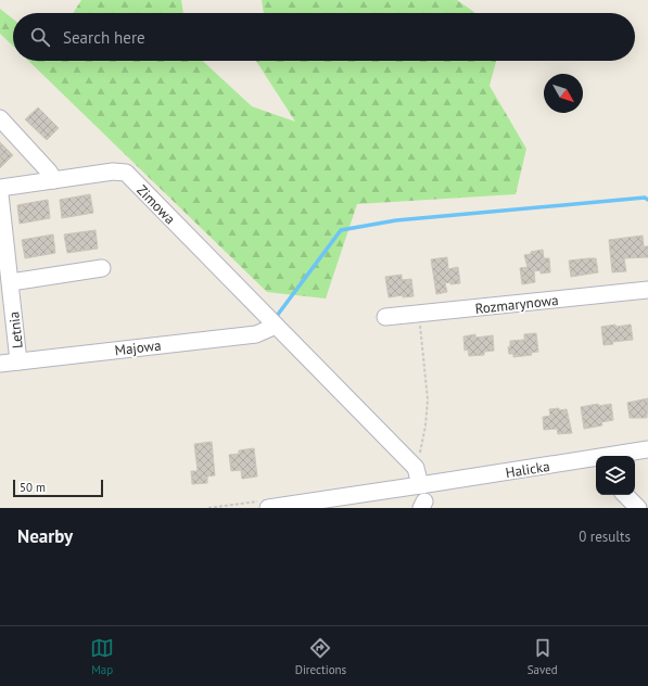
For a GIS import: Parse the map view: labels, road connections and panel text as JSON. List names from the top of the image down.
{
  "streets": {
    "street": [
      "Zimowa",
      "Rozmarynowa",
      "Letnia",
      "Majowa",
      "Halicka"
    ]
  },
  "crossings": [
    ["Zimowa", "Majowa"],
    ["Letnia", "Majowa"]
  ],
  "scale_bar": "50 m",
  "north": "bottom right",
  "page": {
    "search": "Search here",
    "scale": "50 m",
    "heading": ["Nearby", "0 results"],
    "nav": ["Map", "Directions", "Saved"]
  }
}
